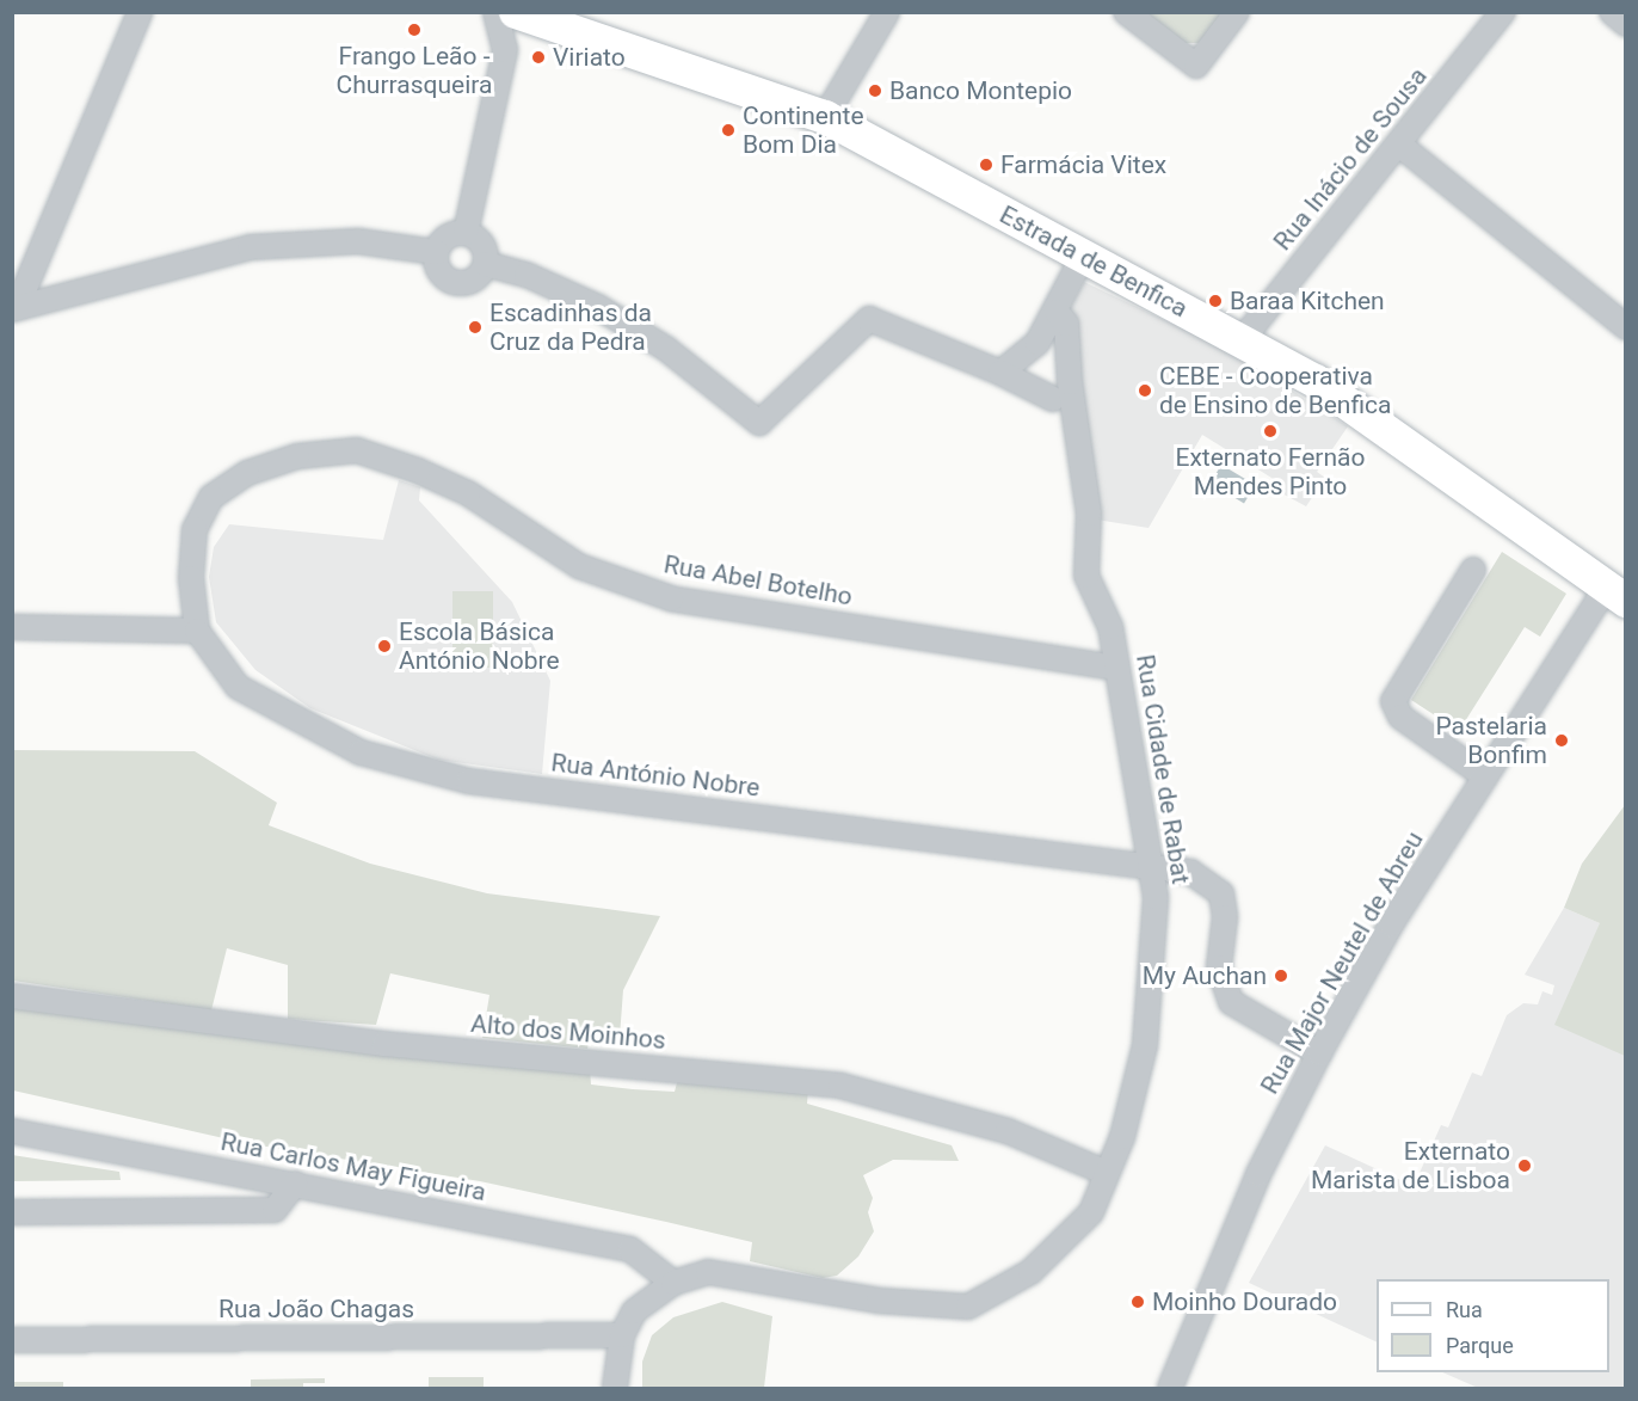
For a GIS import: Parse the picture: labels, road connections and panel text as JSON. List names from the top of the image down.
{
  "streets": {
    "street": [
      "Rua Inácio de Sousa",
      "Estrada de Benfica",
      "Rua Abel Botelho",
      "Rua Cidade de Rabat",
      "Rua António Nobre",
      "Rua Major Neutel de Abreu",
      "Alto dos Moinhos",
      "Rua Carlos May Figueira",
      "Rua João Chagas"
    ]
  },
  "crossings": [
    ["Rua Inácio de Sousa", "Estrada de Benfica"],
    ["Estrada de Benfica", "Rua Major Neutel de Abreu"],
    ["Rua Abel Botelho", "Rua Cidade de Rabat"],
    ["Rua Abel Botelho", "Rua António Nobre"],
    ["Rua Cidade de Rabat", "Rua António Nobre"],
    ["Rua Cidade de Rabat", "Alto dos Moinhos"],
    ["Rua Cidade de Rabat", "Rua Carlos May Figueira"],
    ["Rua Cidade de Rabat", "Rua João Chagas"],
    ["Rua António Nobre", "Rua Major Neutel de Abreu"]
  ],
  "places": [
    "Frango Leão - Churrasqueira",
    "Viriato",
    "Banco Montepio",
    "Continente Bom Dia",
    "Farmácia Vitex",
    "Baraa Kitchen",
    "Escadinhas da Cruz da Pedra",
    "CEBE - Cooperativa de Ensino de Benfica",
    "Externato Fernão Mendes Pinto",
    "Escola Básica António Nobre",
    "Pastelaria Bonfim",
    "My Auchan",
    "Externato Marista de Lisboa",
    "Moinho Dourado"
  ],
  "legend": ["Rua", "Parque"]
}
